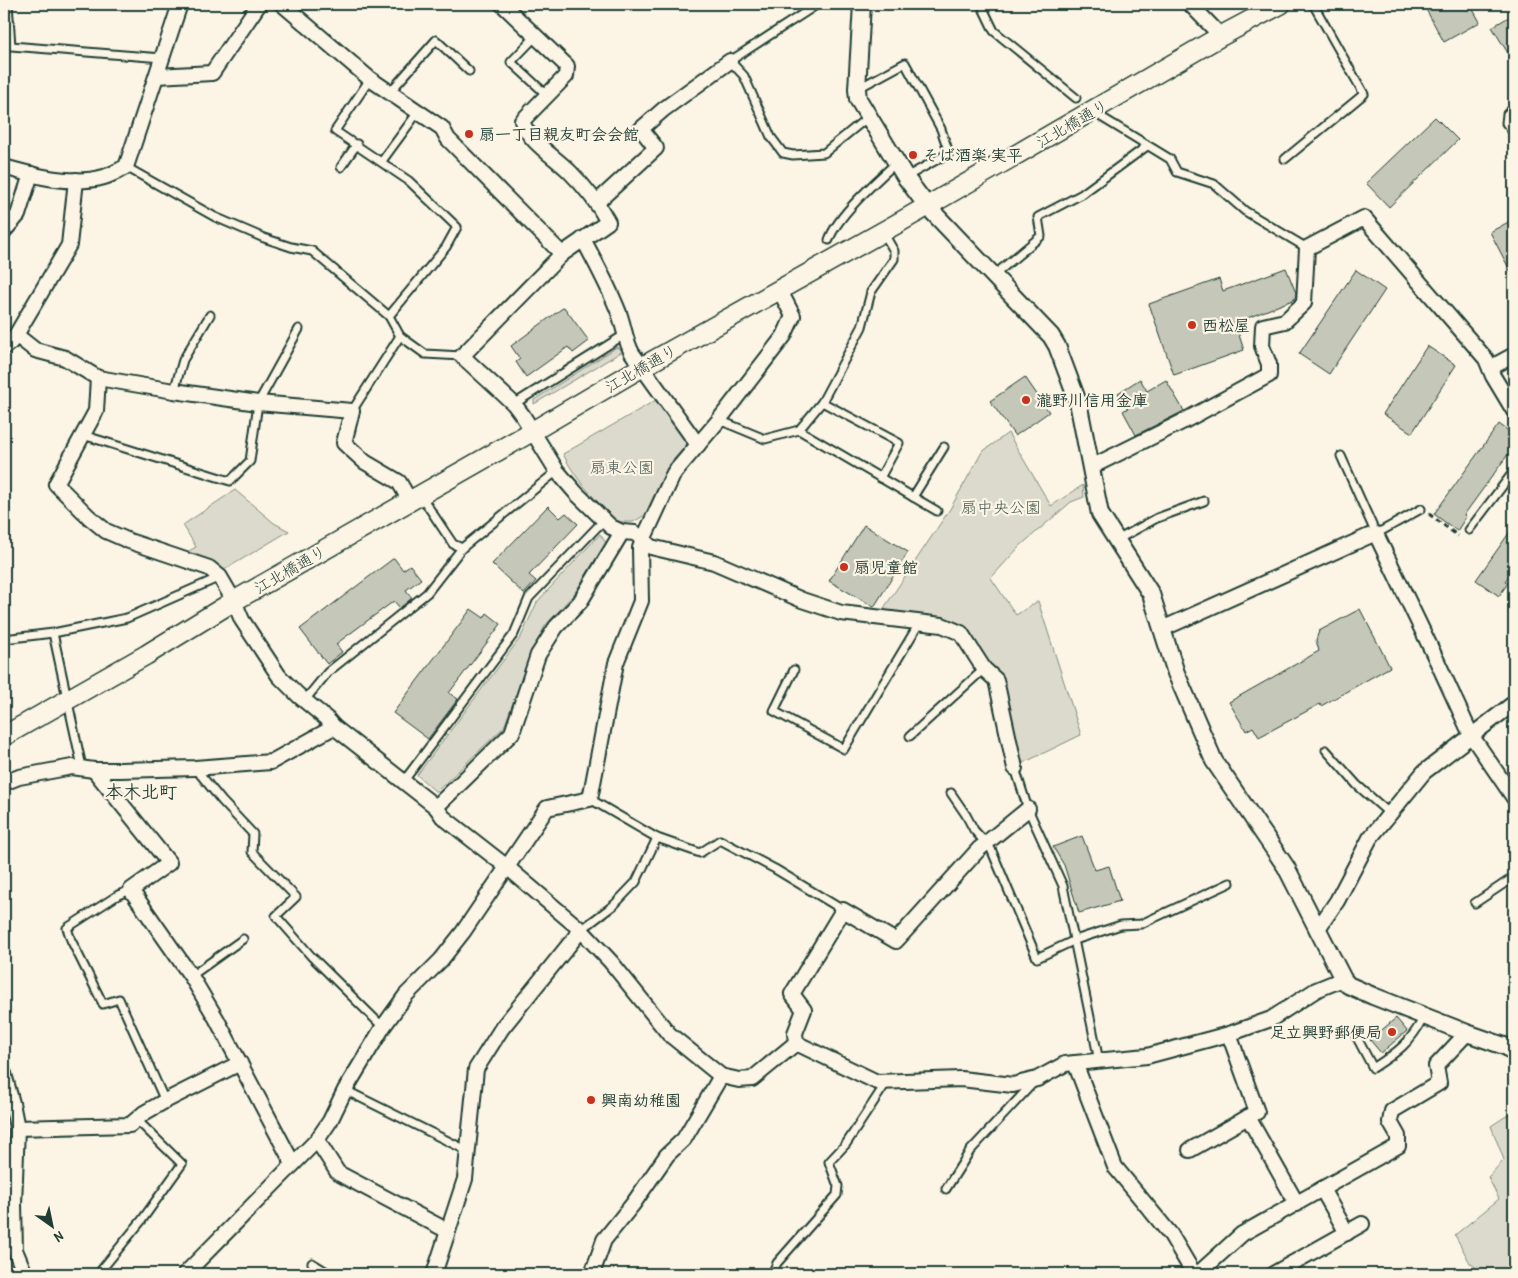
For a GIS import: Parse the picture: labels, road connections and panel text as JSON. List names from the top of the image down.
{
  "streets": {
    "main road": ["江北橋通り"]
  },
  "districts": ["本木北町"],
  "parks": ["扇東公園", "扇中央公園"],
  "places": [
    "扇一丁目親友町会会館",
    "そば酒楽 実平",
    "西松屋",
    "瀧野川信用金庫",
    "扇児童館",
    "足立興野郵便局",
    "興南幼稚園"
  ],
  "north": "bottom right"
}
